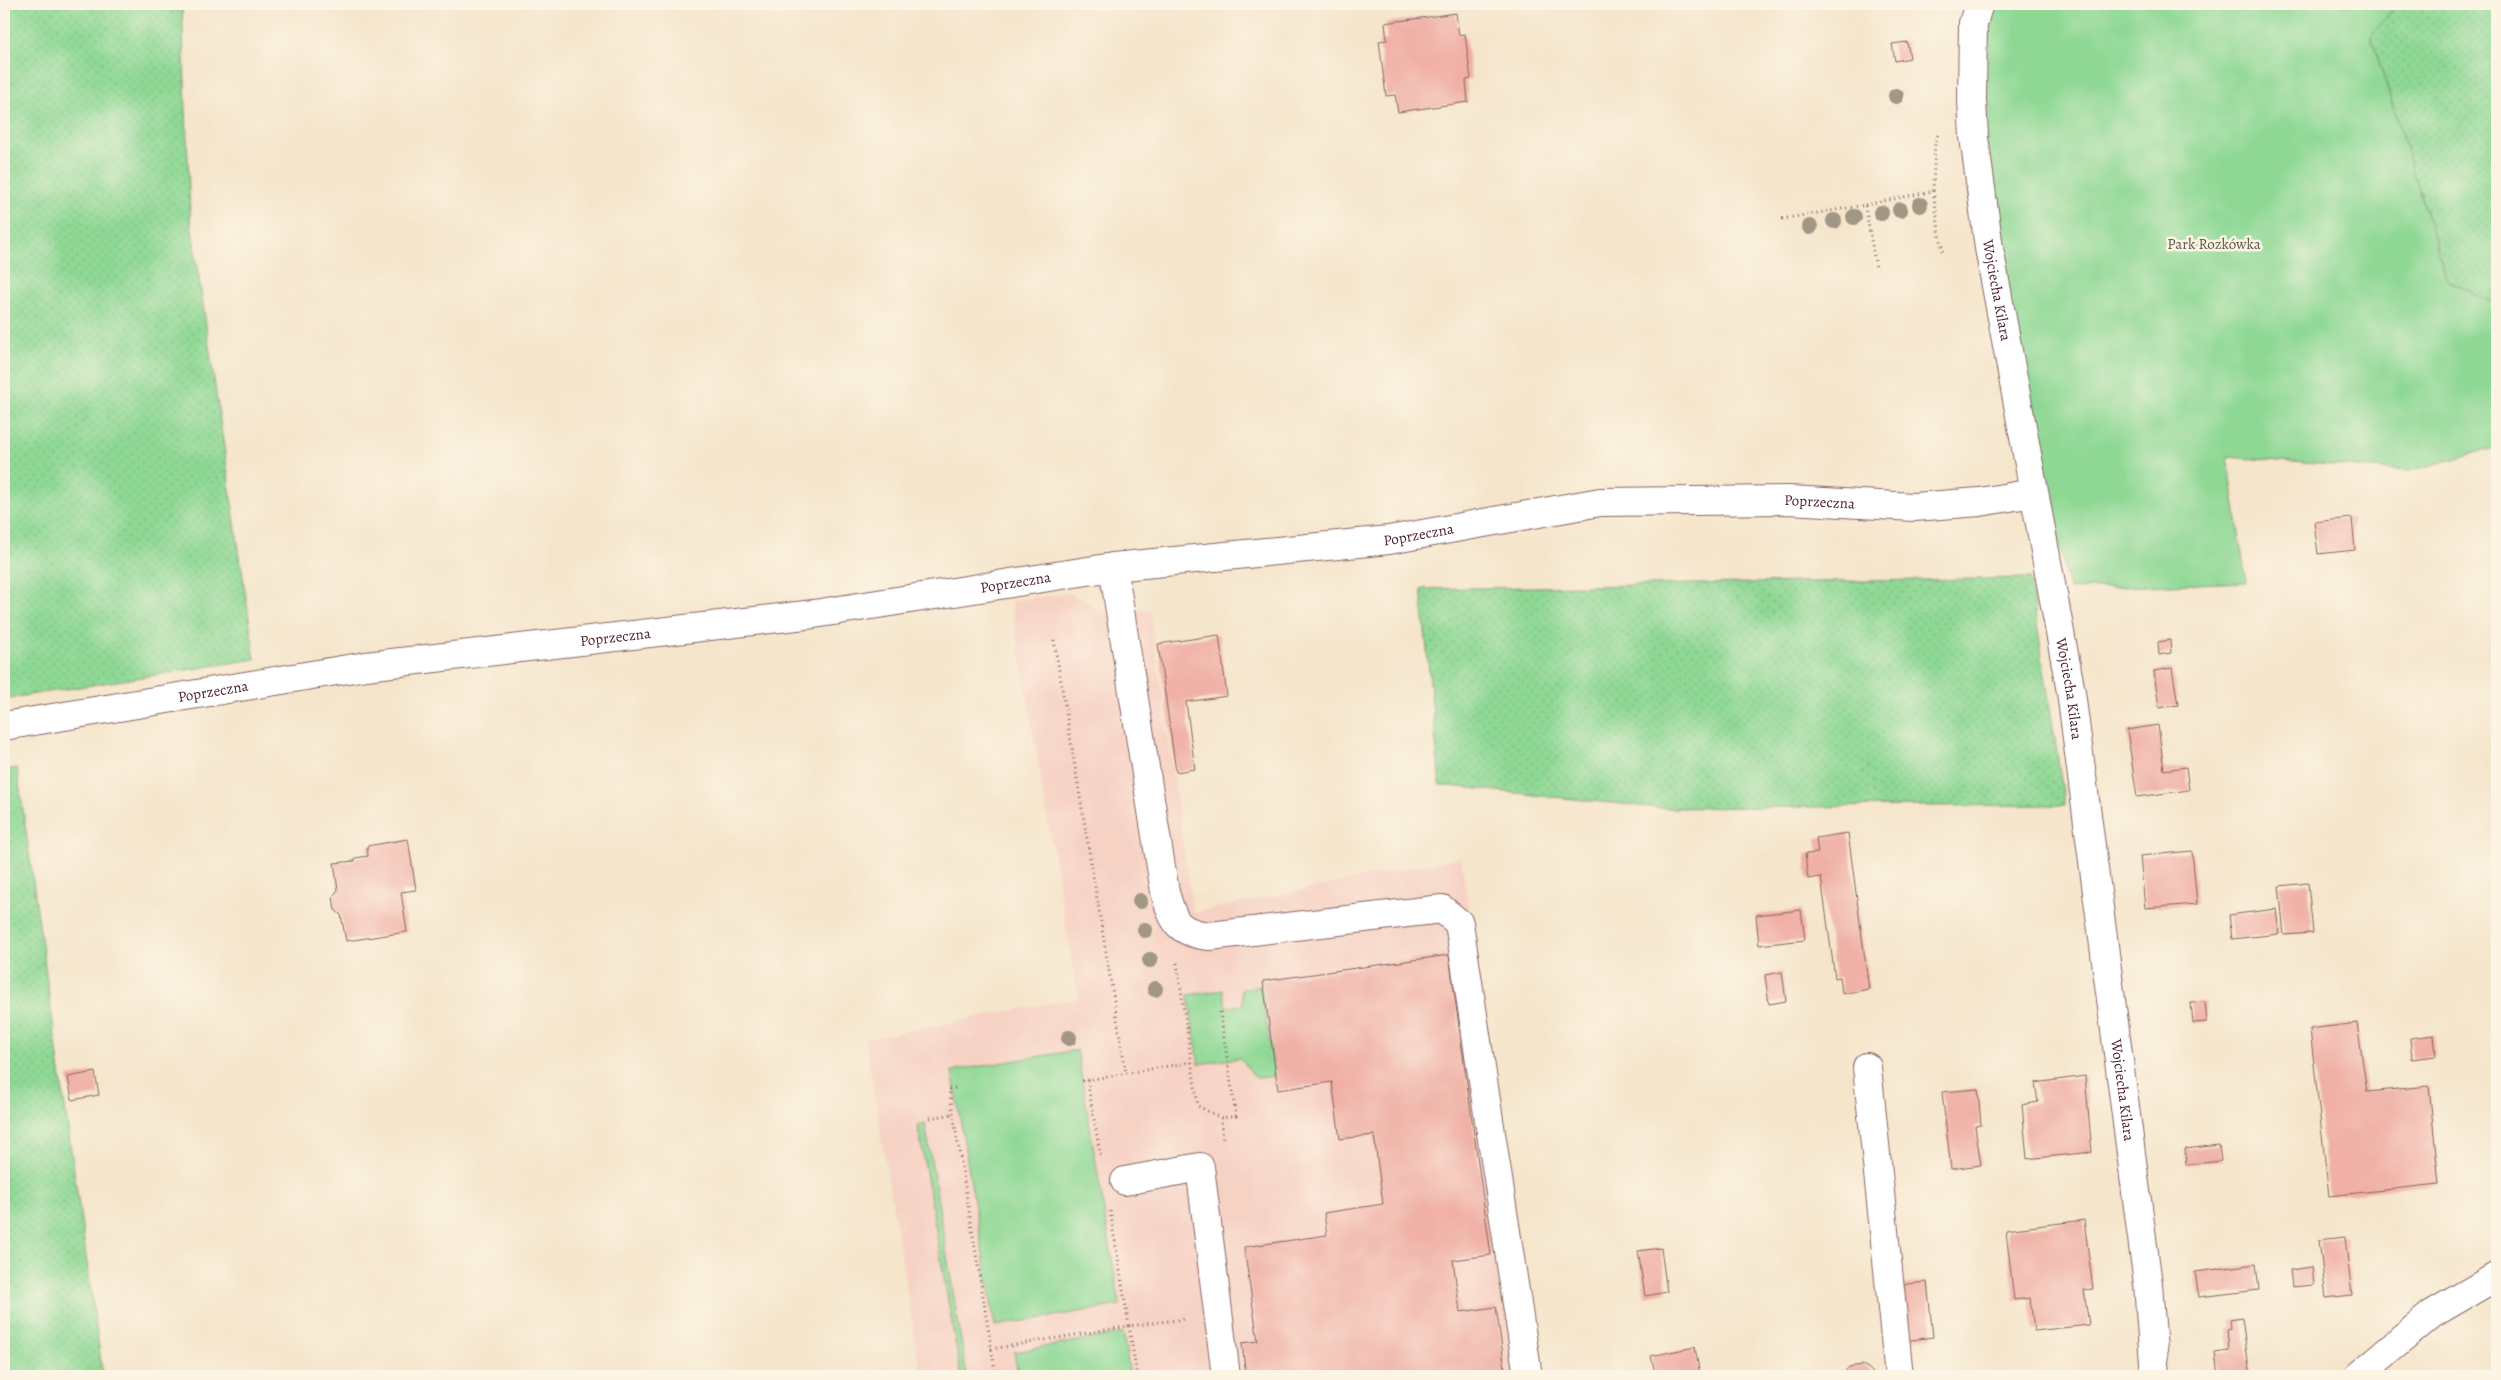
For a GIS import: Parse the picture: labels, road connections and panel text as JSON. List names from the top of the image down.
{
  "streets": {
    "street": ["Wojciecha Kilara", "Poprzeczna"]
  },
  "crossings": [
    ["Wojciecha Kilara", "Poprzeczna"]
  ],
  "parks": ["Park Rozkówka"]
}
